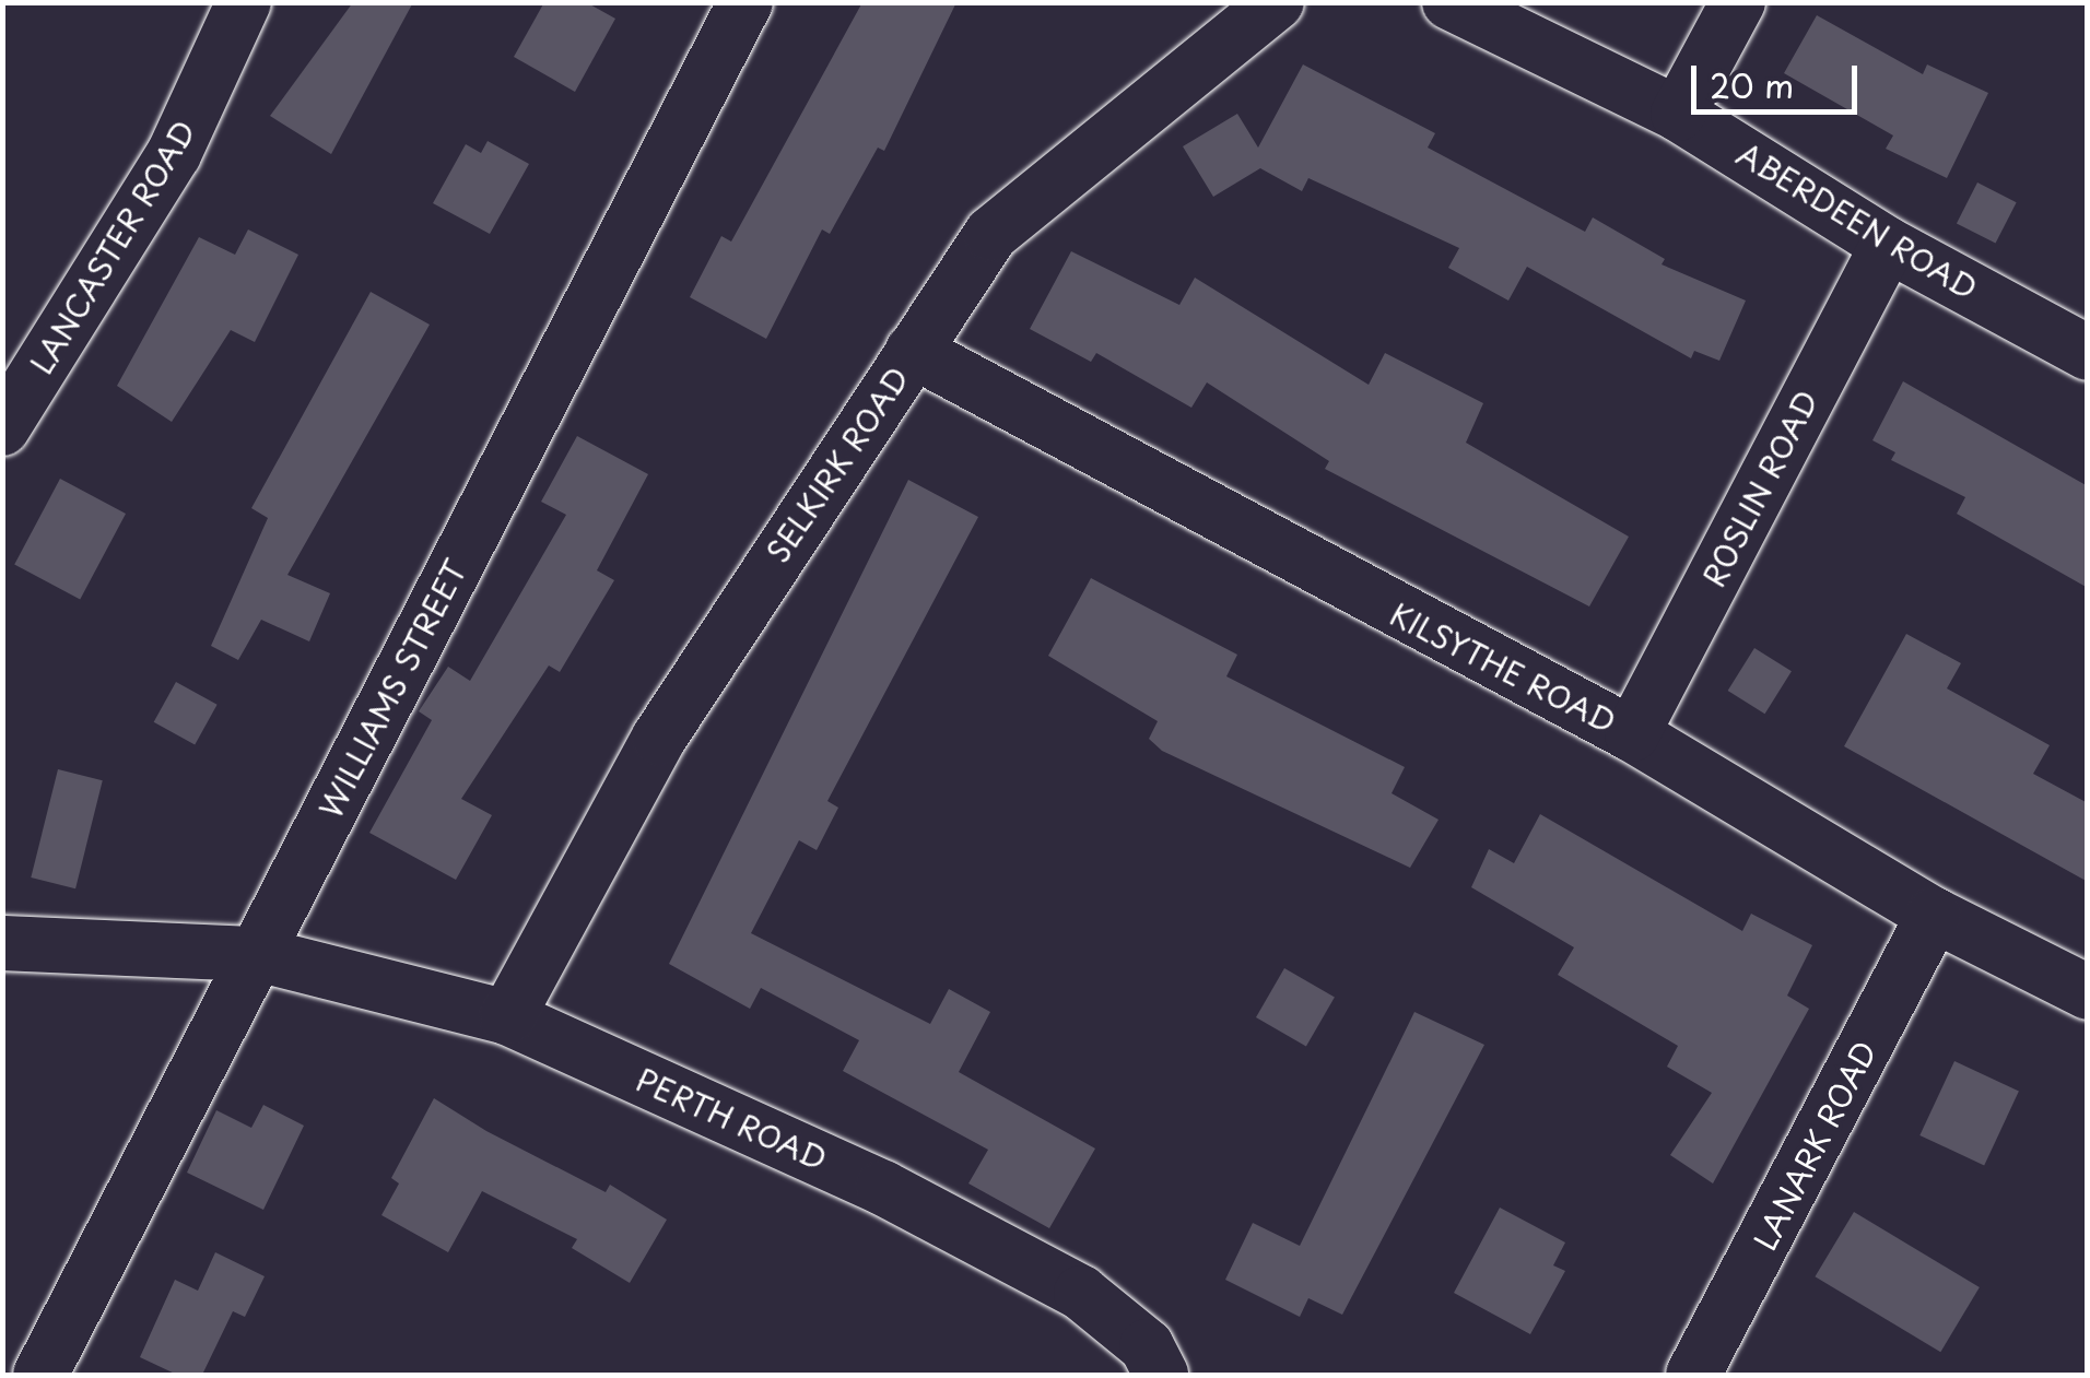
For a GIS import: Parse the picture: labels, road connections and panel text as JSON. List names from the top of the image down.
{
  "streets": {
    "street": [
      "ABERDEEN ROAD",
      "LANCASTER ROAD",
      "SELKIRK ROAD",
      "ROSLIN ROAD",
      "KILSYTHE ROAD",
      "WILLIAMS STREET",
      "PERTH ROAD",
      "LANARK ROAD"
    ]
  },
  "crossings": [
    ["ABERDEEN ROAD", "ROSLIN ROAD"],
    ["SELKIRK ROAD", "KILSYTHE ROAD"],
    ["SELKIRK ROAD", "PERTH ROAD"],
    ["ROSLIN ROAD", "KILSYTHE ROAD"],
    ["KILSYTHE ROAD", "LANARK ROAD"],
    ["WILLIAMS STREET", "PERTH ROAD"]
  ],
  "scale_bar": "20 m"
}
